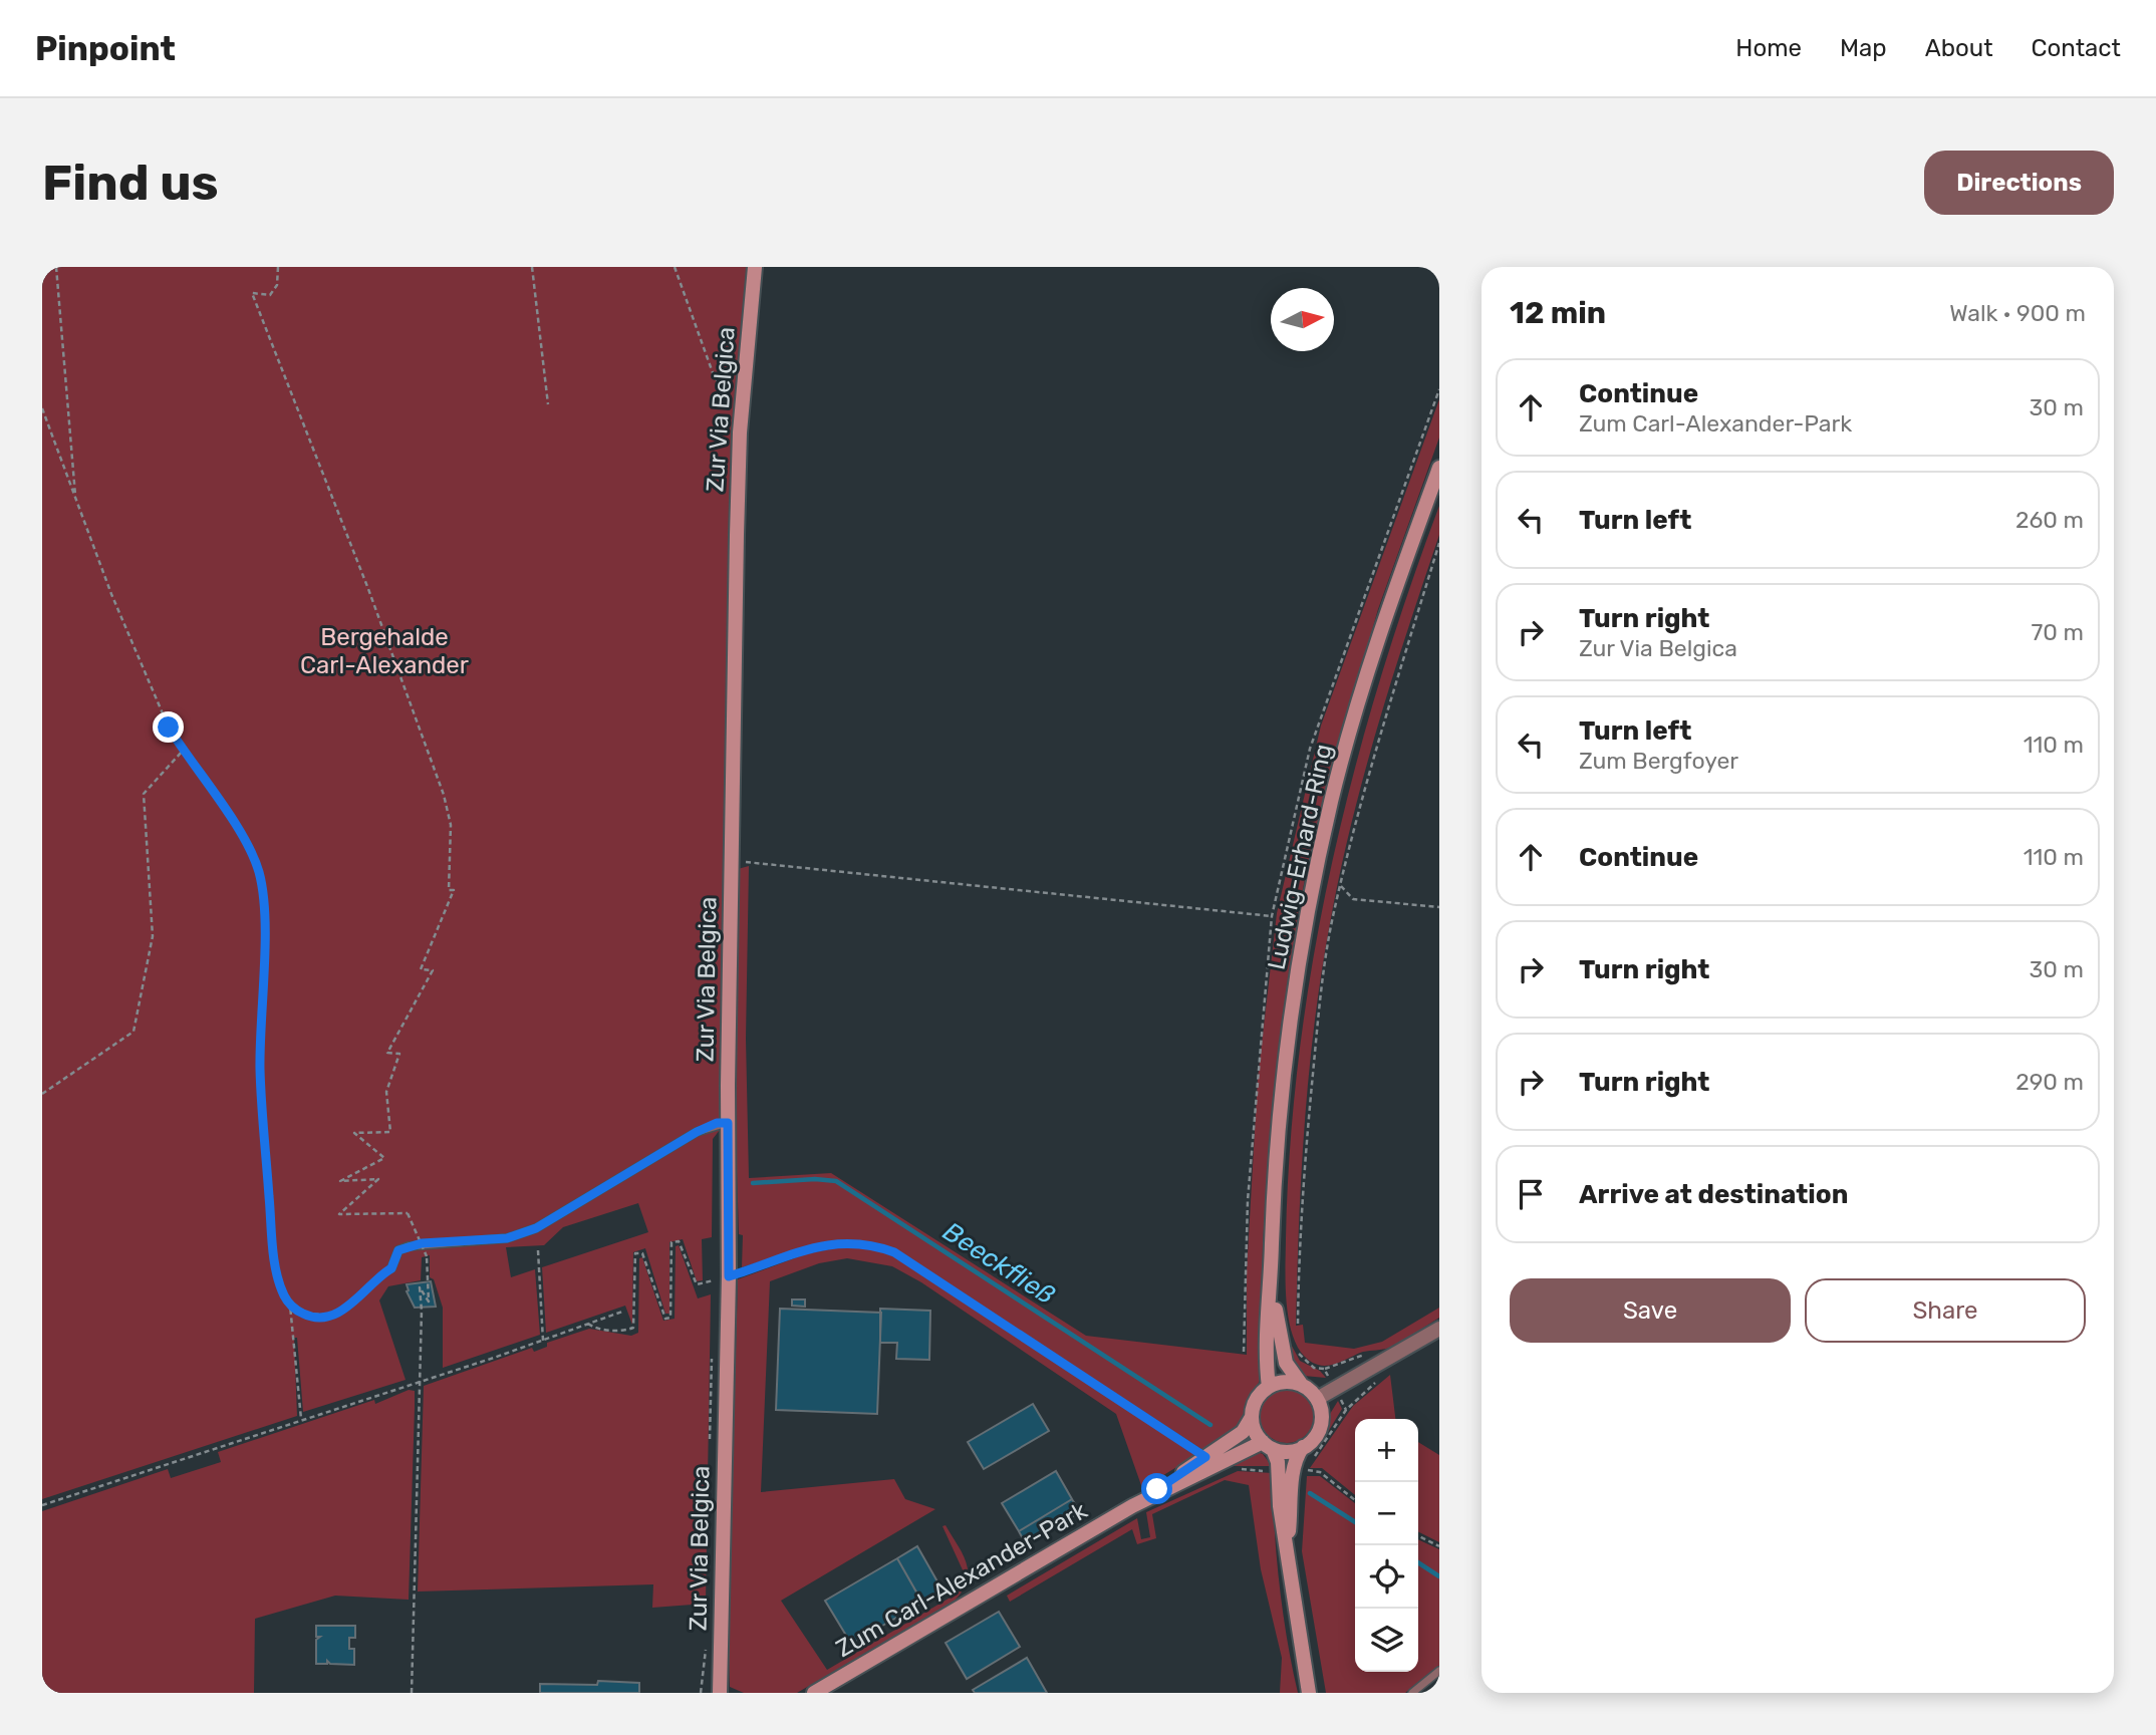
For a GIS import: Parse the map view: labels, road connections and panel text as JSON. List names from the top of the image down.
{
  "streets": {
    "street": ["Zur Via Belgica", "Ludwig-Erhard-Ring", "Zum Carl-Alexander-Park"]
  },
  "crossings": [
    ["Ludwig-Erhard-Ring", "Zum Carl-Alexander-Park"]
  ],
  "water": ["Beeckfließ"],
  "parks": ["Bergehalde Carl-Alexander"],
  "north": "right",
  "page": {
    "header": "Pinpoint",
    "nav": [
      "Home",
      "Map",
      "About",
      "Contact"
    ],
    "buttons": [
      "Directions",
      ["Save", "Share"]
    ],
    "title": "Find us",
    "heading": ["12 min", "Walk · 900 m"],
    "list": [
      ["Continue", "Zum Carl-Alexander-Park", "30 m"],
      ["Turn left", "260 m"],
      ["Turn right", "Zur Via Belgica", "70 m"],
      ["Turn left", "Zum Bergfoyer", "110 m"],
      ["Continue", "110 m"],
      ["Turn right", "30 m"],
      ["Turn right", "290 m"],
      "Arrive at destination"
    ],
    "map_buttons": ["+", "−"]
  }
}
